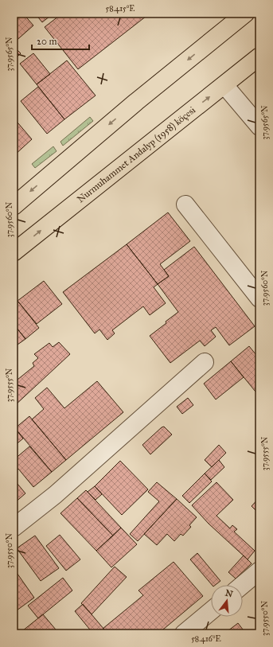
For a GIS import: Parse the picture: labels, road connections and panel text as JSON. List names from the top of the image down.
{
  "streets": {
    "main road": ["Nurmuhammet Andalyp (1958) köçesi"]
  },
  "scale_bar": "20 m",
  "north": "top",
  "coordinates": [
    "58.415°E",
    "37.9565°N",
    "37.9560°N",
    "37.9555°N",
    "37.9550°N",
    "58.416°E"
  ]
}
